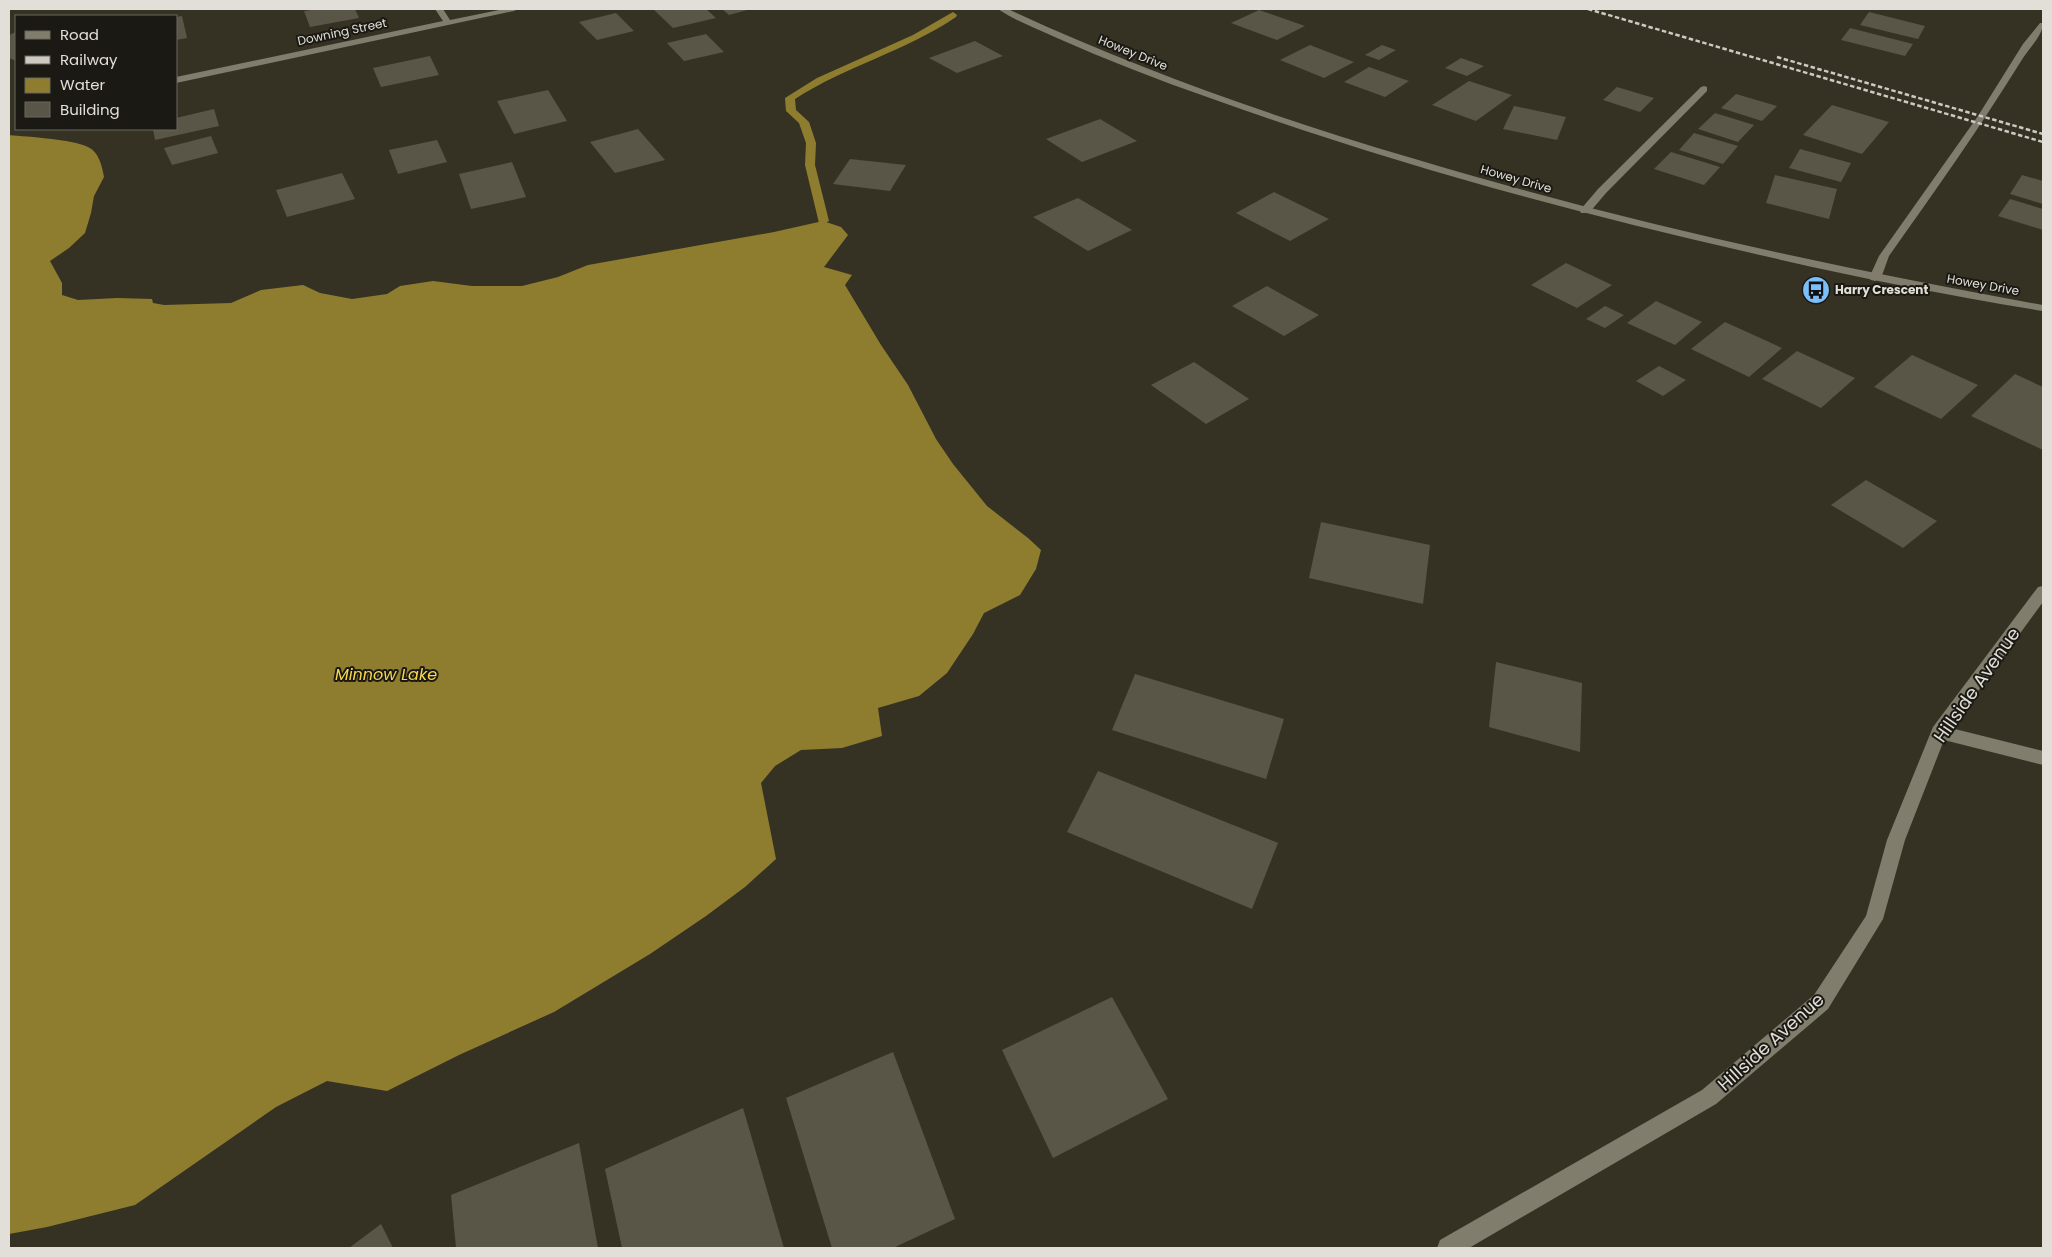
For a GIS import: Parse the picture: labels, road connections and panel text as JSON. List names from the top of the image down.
{
  "streets": {
    "street": ["Downing Street", "Howey Drive", "Hillside Avenue"]
  },
  "water": ["Minnow Lake"],
  "places": {
    "bus stop": ["Harry Crescent"]
  },
  "legend": [
    "Road",
    "Railway",
    "Water",
    "Building"
  ]
}
